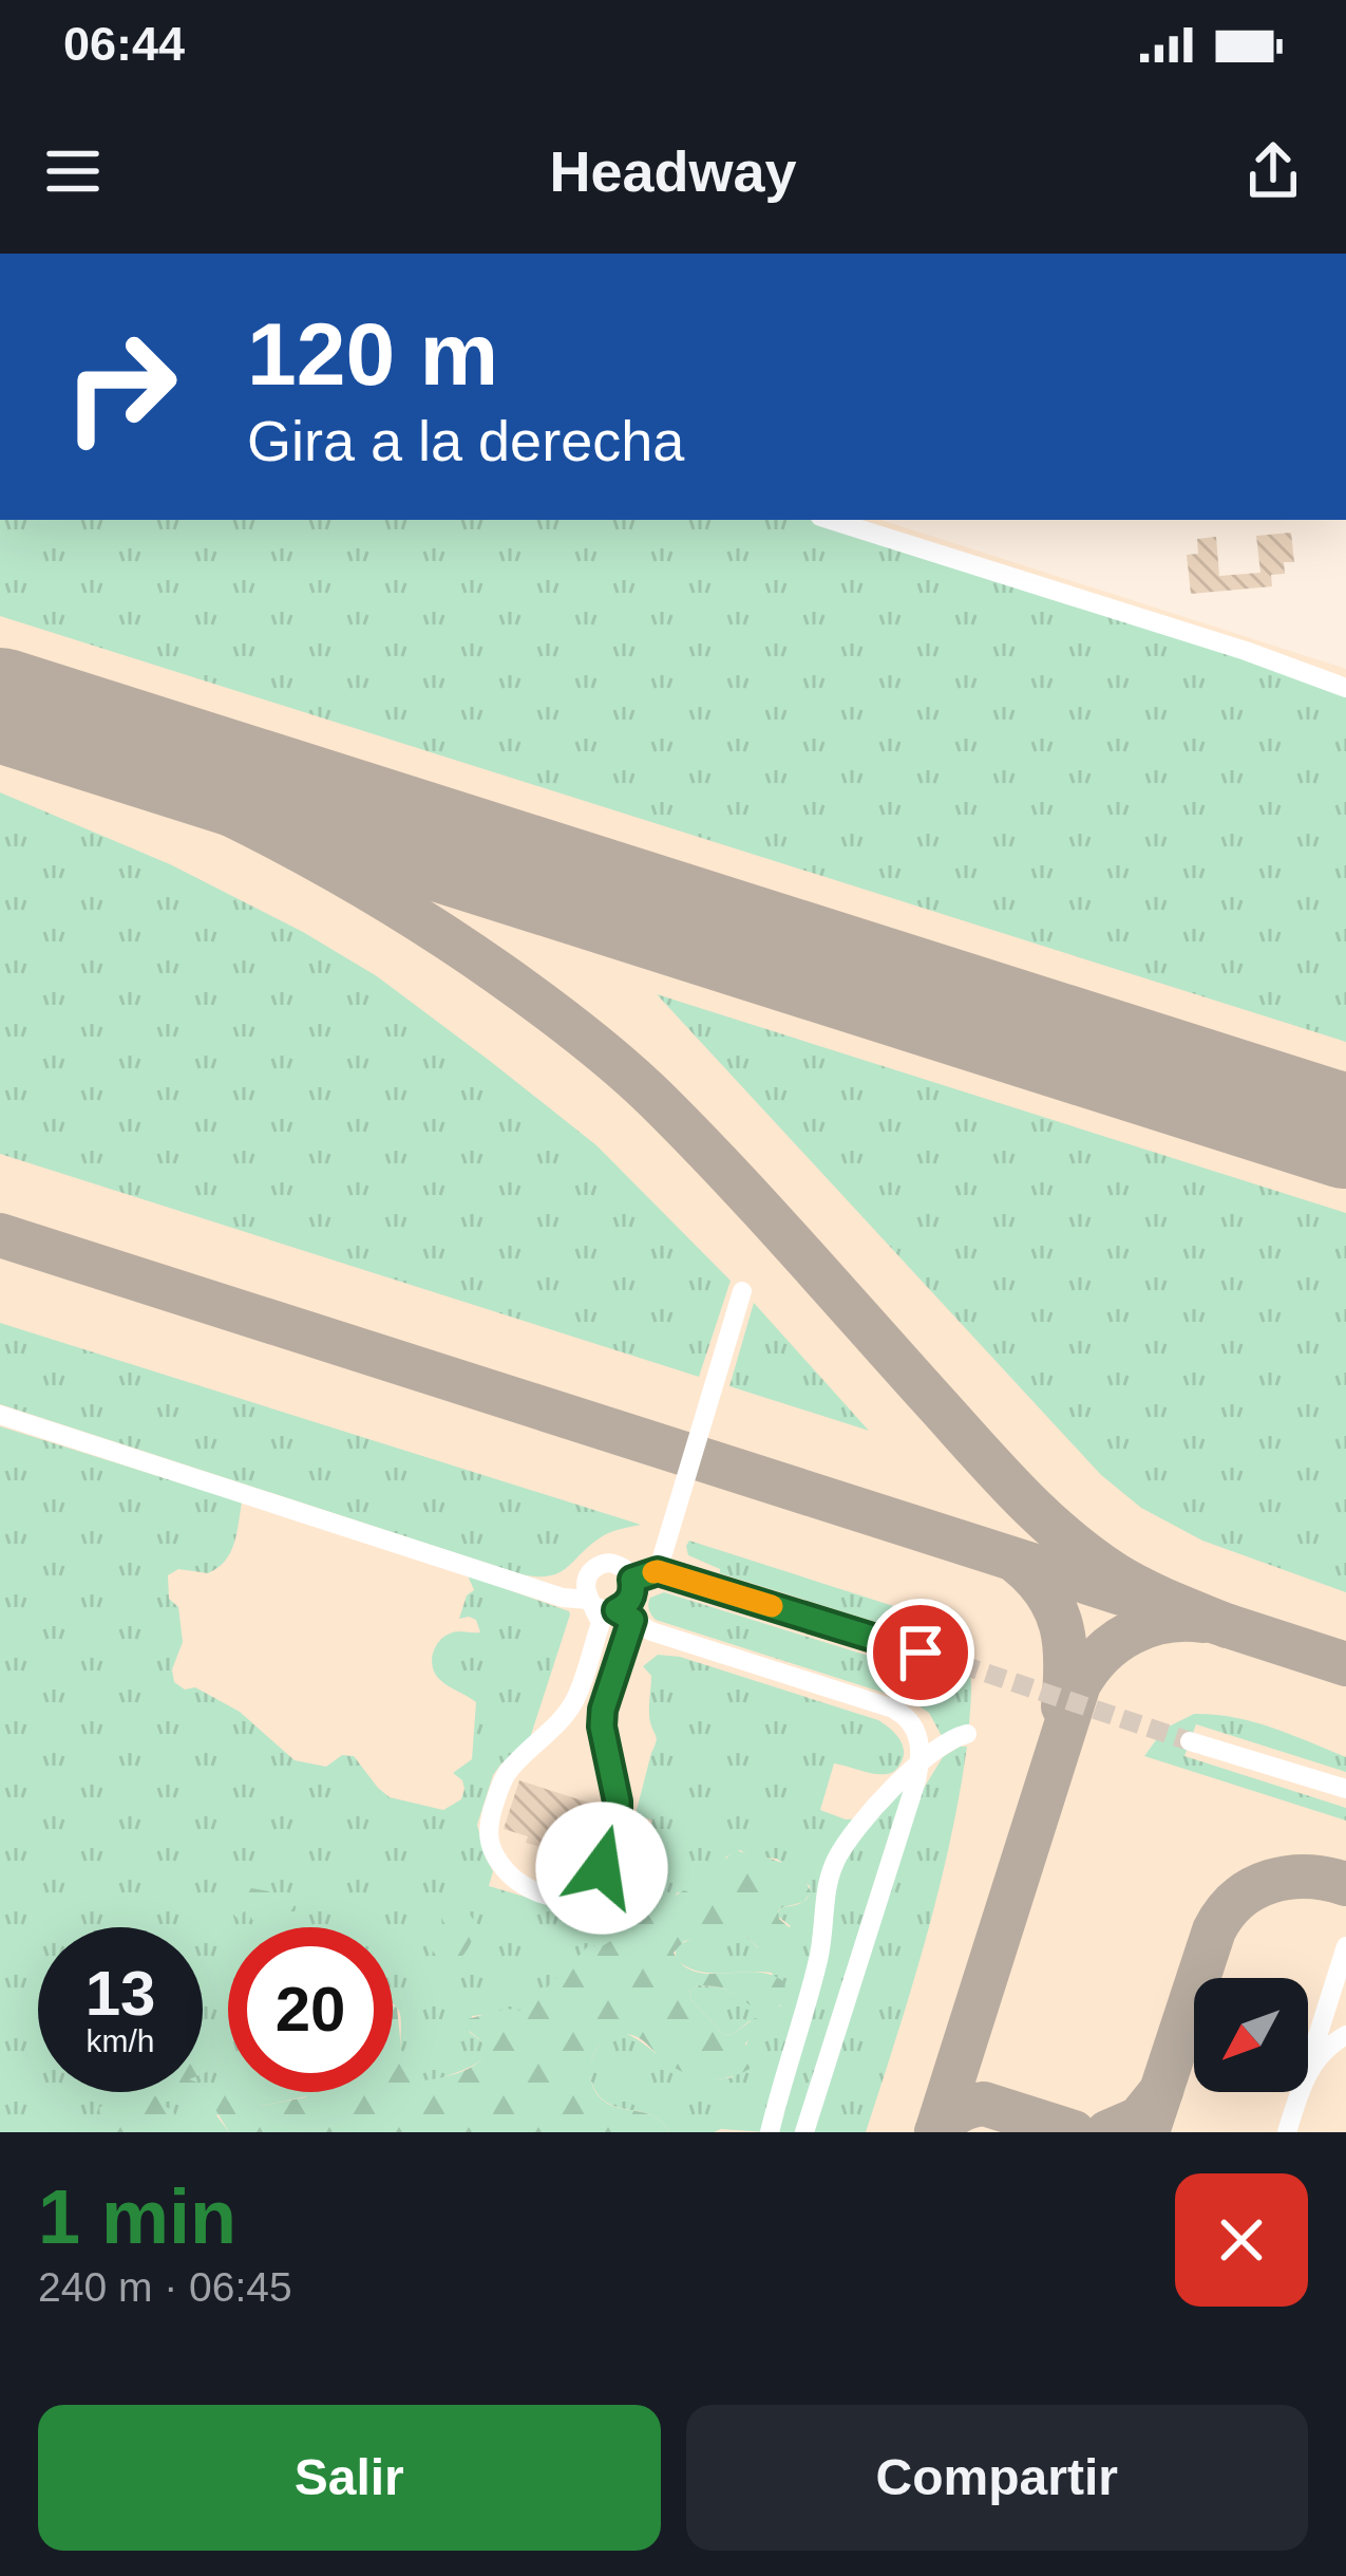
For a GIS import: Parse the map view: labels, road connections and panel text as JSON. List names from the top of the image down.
{
  "north": "bottom left",
  "page": {
    "status": "06:44",
    "header": "Headway",
    "turn": ["120 m", "Gira a la derecha"],
    "speed": "13 km/h",
    "limit": "20",
    "heading": ["1 min", "240 m · 06:45"],
    "buttons": ["Salir", "Compartir"]
  }
}
